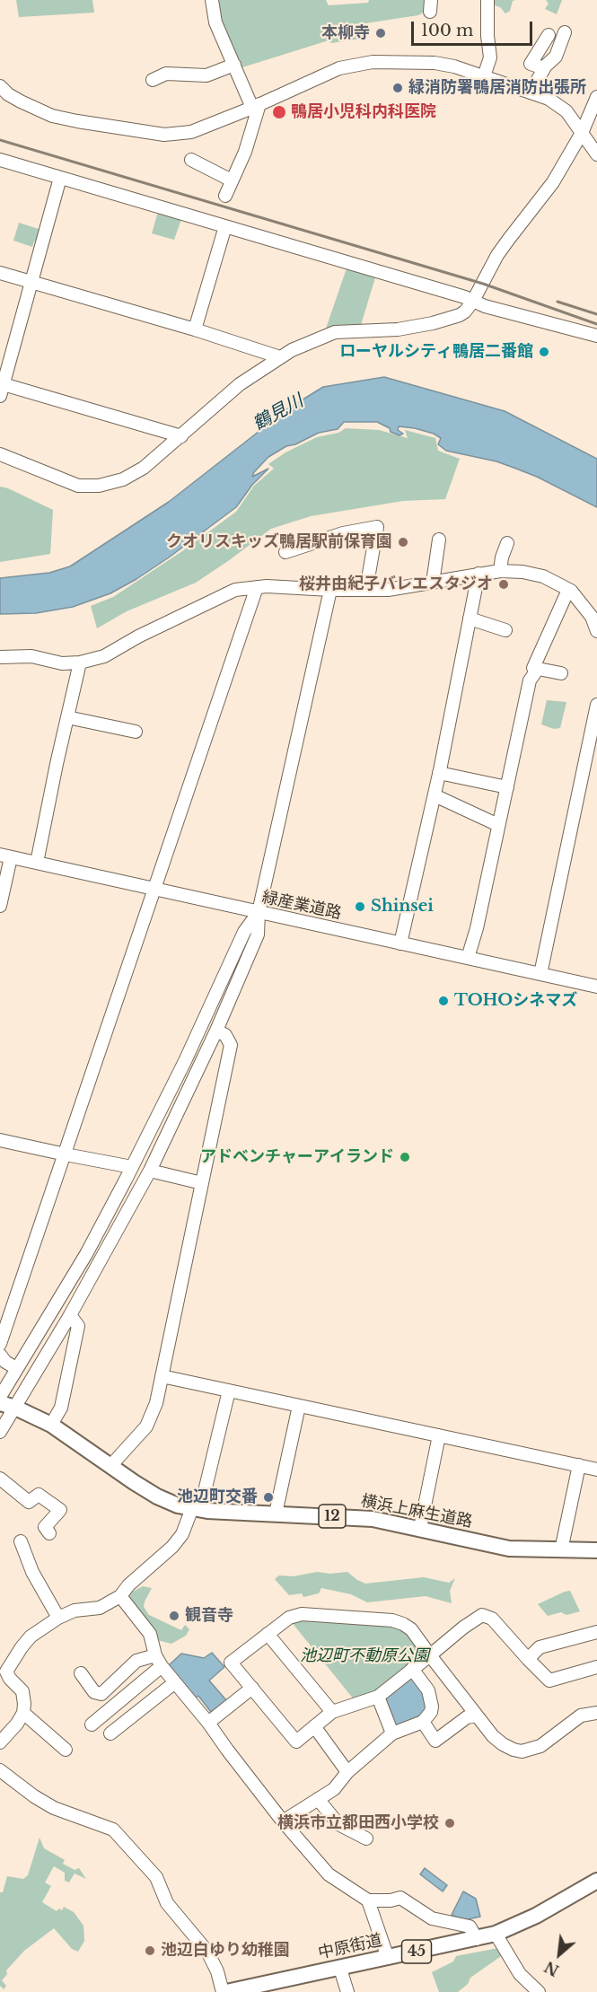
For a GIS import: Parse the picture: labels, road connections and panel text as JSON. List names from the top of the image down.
{
  "streets": {
    "main road": [
      "横浜上麻生道路",
      "12",
      "中原街道",
      "45"
    ],
    "street": ["緑産業道路"]
  },
  "water": ["鶴見川"],
  "parks": ["池辺町不動原公園"],
  "places": [
    "本柳寺",
    "緑消防署鴨居消防出張所",
    "鴨居小児科内科医院",
    "ローヤルシティ鴨居二番館",
    "クオリスキッズ鴨居駅前保育園",
    "桜井由紀子バレエスタジオ",
    "Shinsei",
    "TOHOシネマズ",
    "アドベンチャーアイランド",
    "池辺町交番",
    "観音寺",
    "横浜市立都田西小学校",
    "池辺白ゆり幼稚園"
  ],
  "scale_bar": "100 m",
  "north": "bottom left"
}
